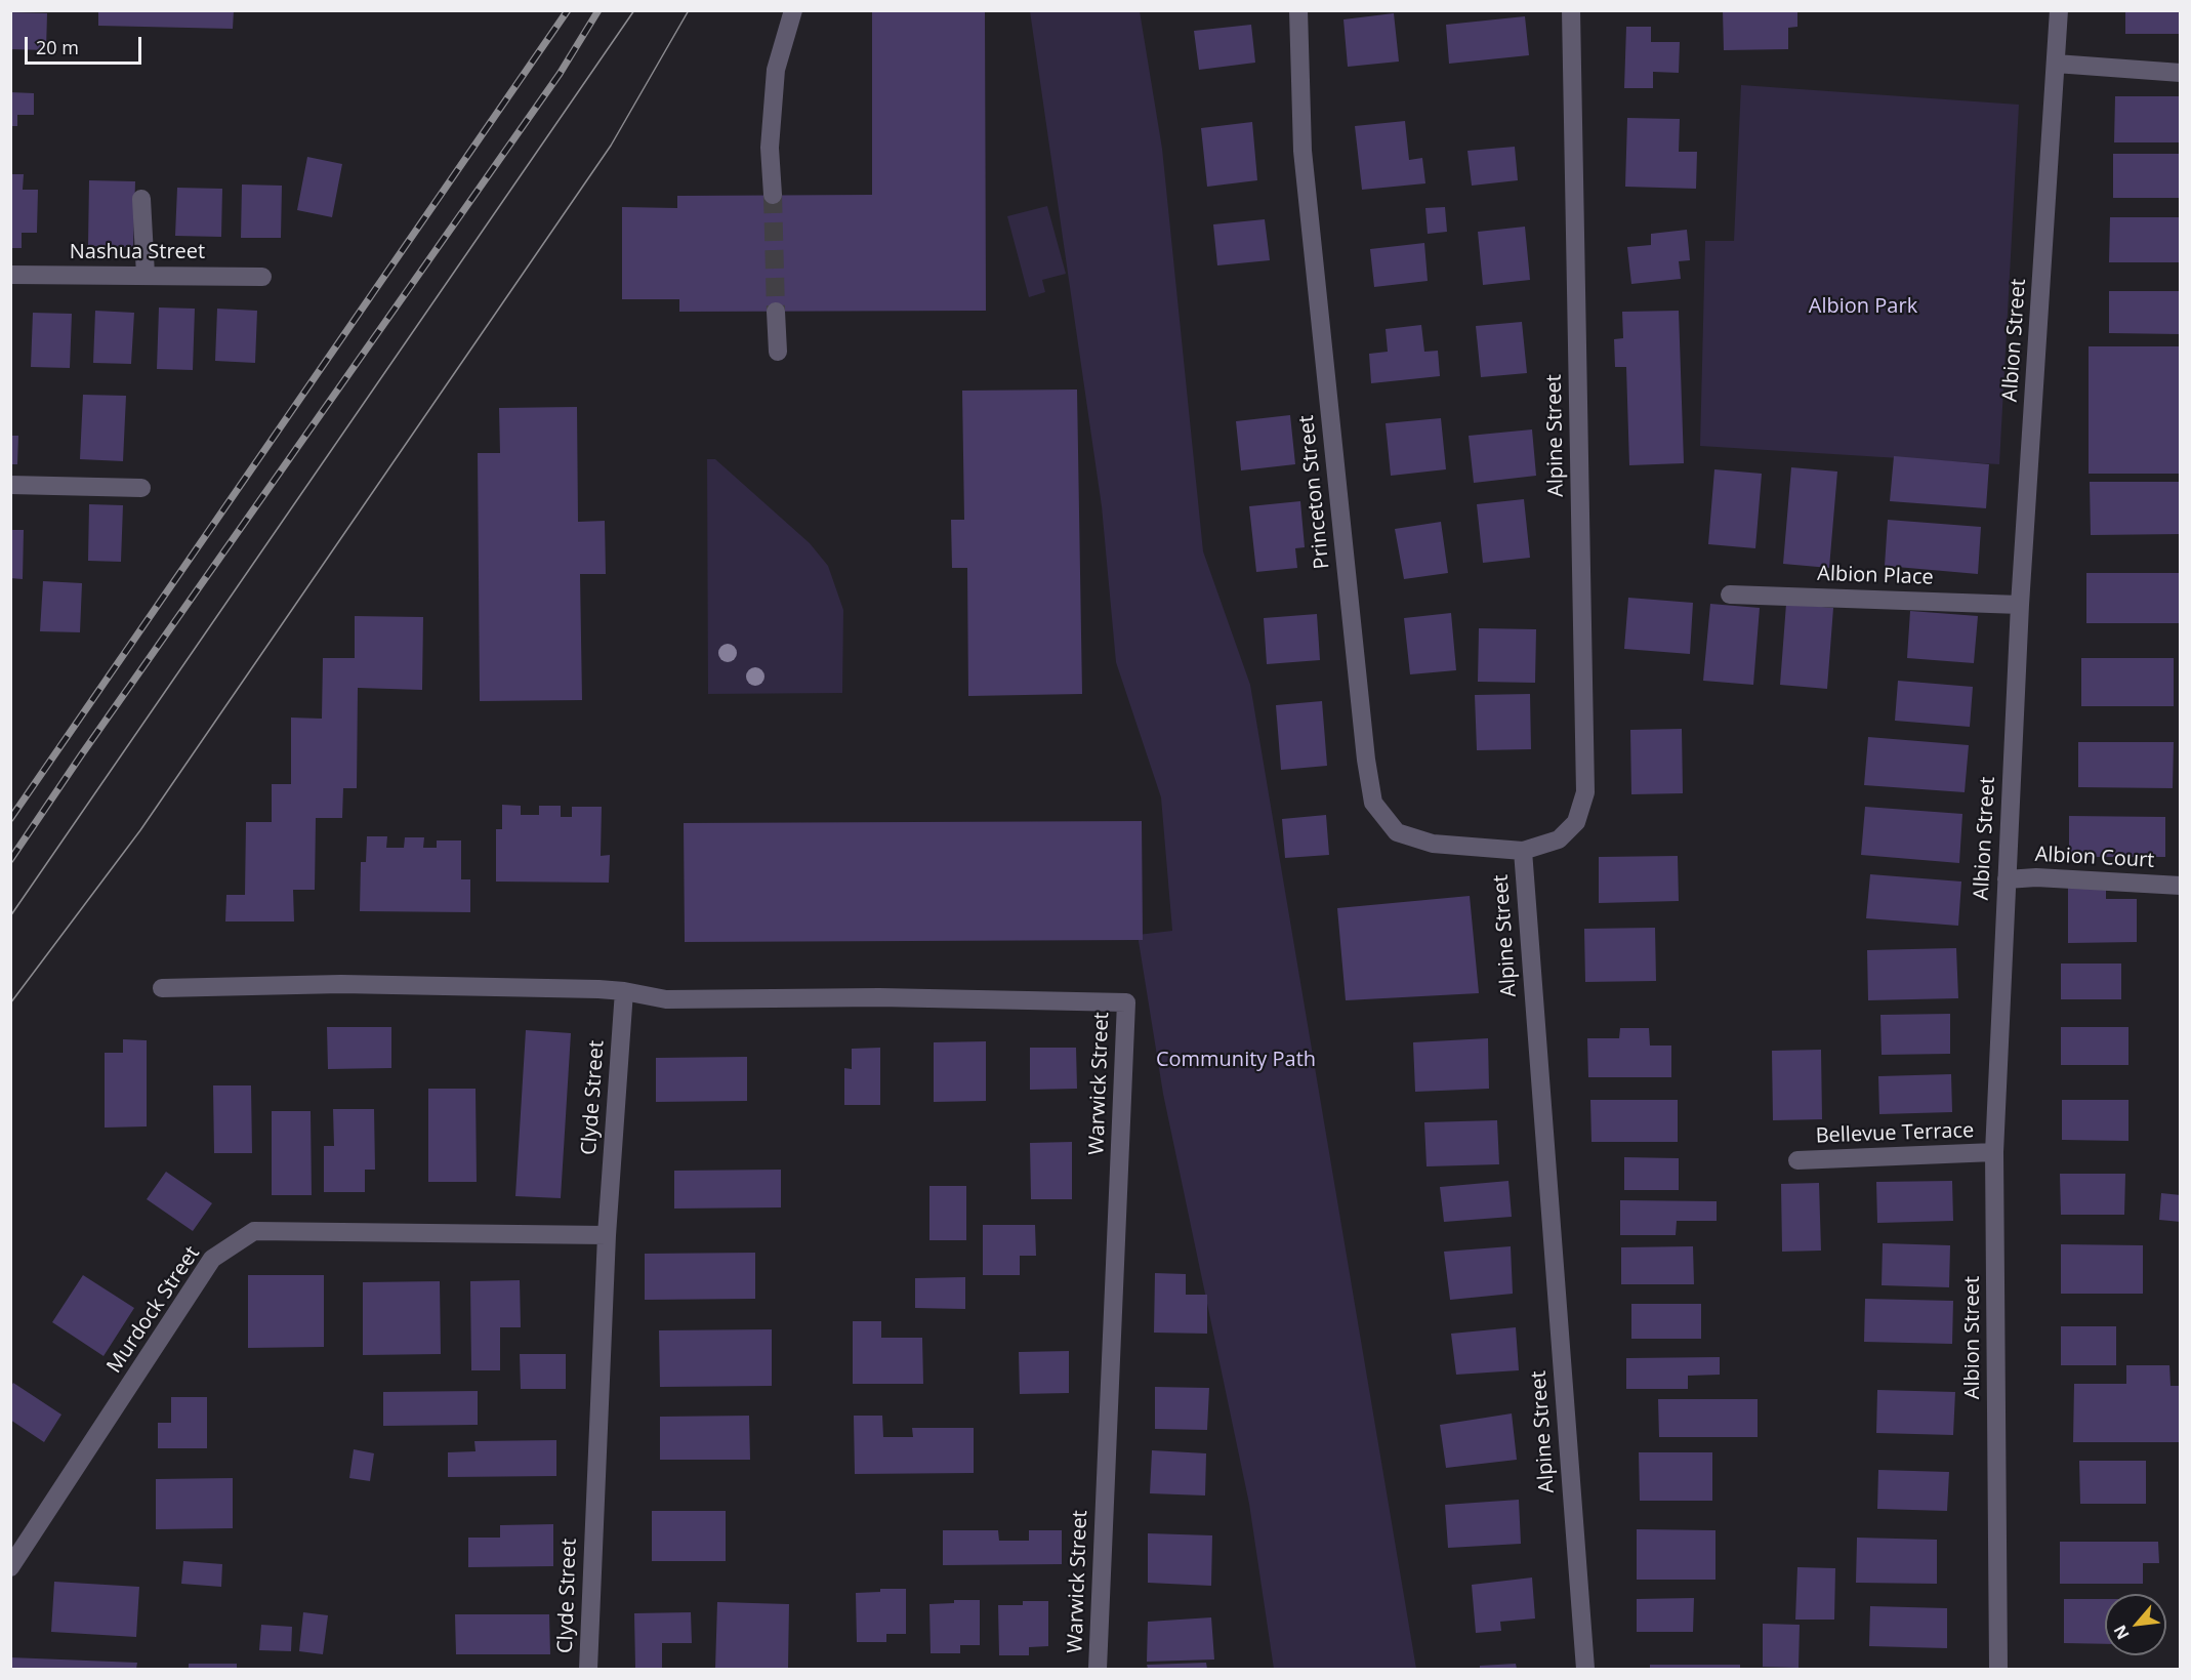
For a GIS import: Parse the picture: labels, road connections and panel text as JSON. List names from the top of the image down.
{
  "streets": {
    "street": [
      "Nashua Street",
      "Albion Street",
      "Alpine Street",
      "Princeton Street",
      "Albion Place",
      "Albion Court",
      "Warwick Street",
      "Clyde Street",
      "Bellevue Terrace",
      "Murdock Street"
    ]
  },
  "crossings": [
    ["Albion Street", "Albion Place"],
    ["Albion Street", "Albion Court"],
    ["Albion Street", "Bellevue Terrace"],
    ["Alpine Street", "Princeton Street"],
    ["Warwick Street", "Clyde Street"],
    ["Clyde Street", "Murdock Street"]
  ],
  "parks": ["Albion Park", "Community Path"],
  "scale_bar": "20 m",
  "north": "bottom left"
}
